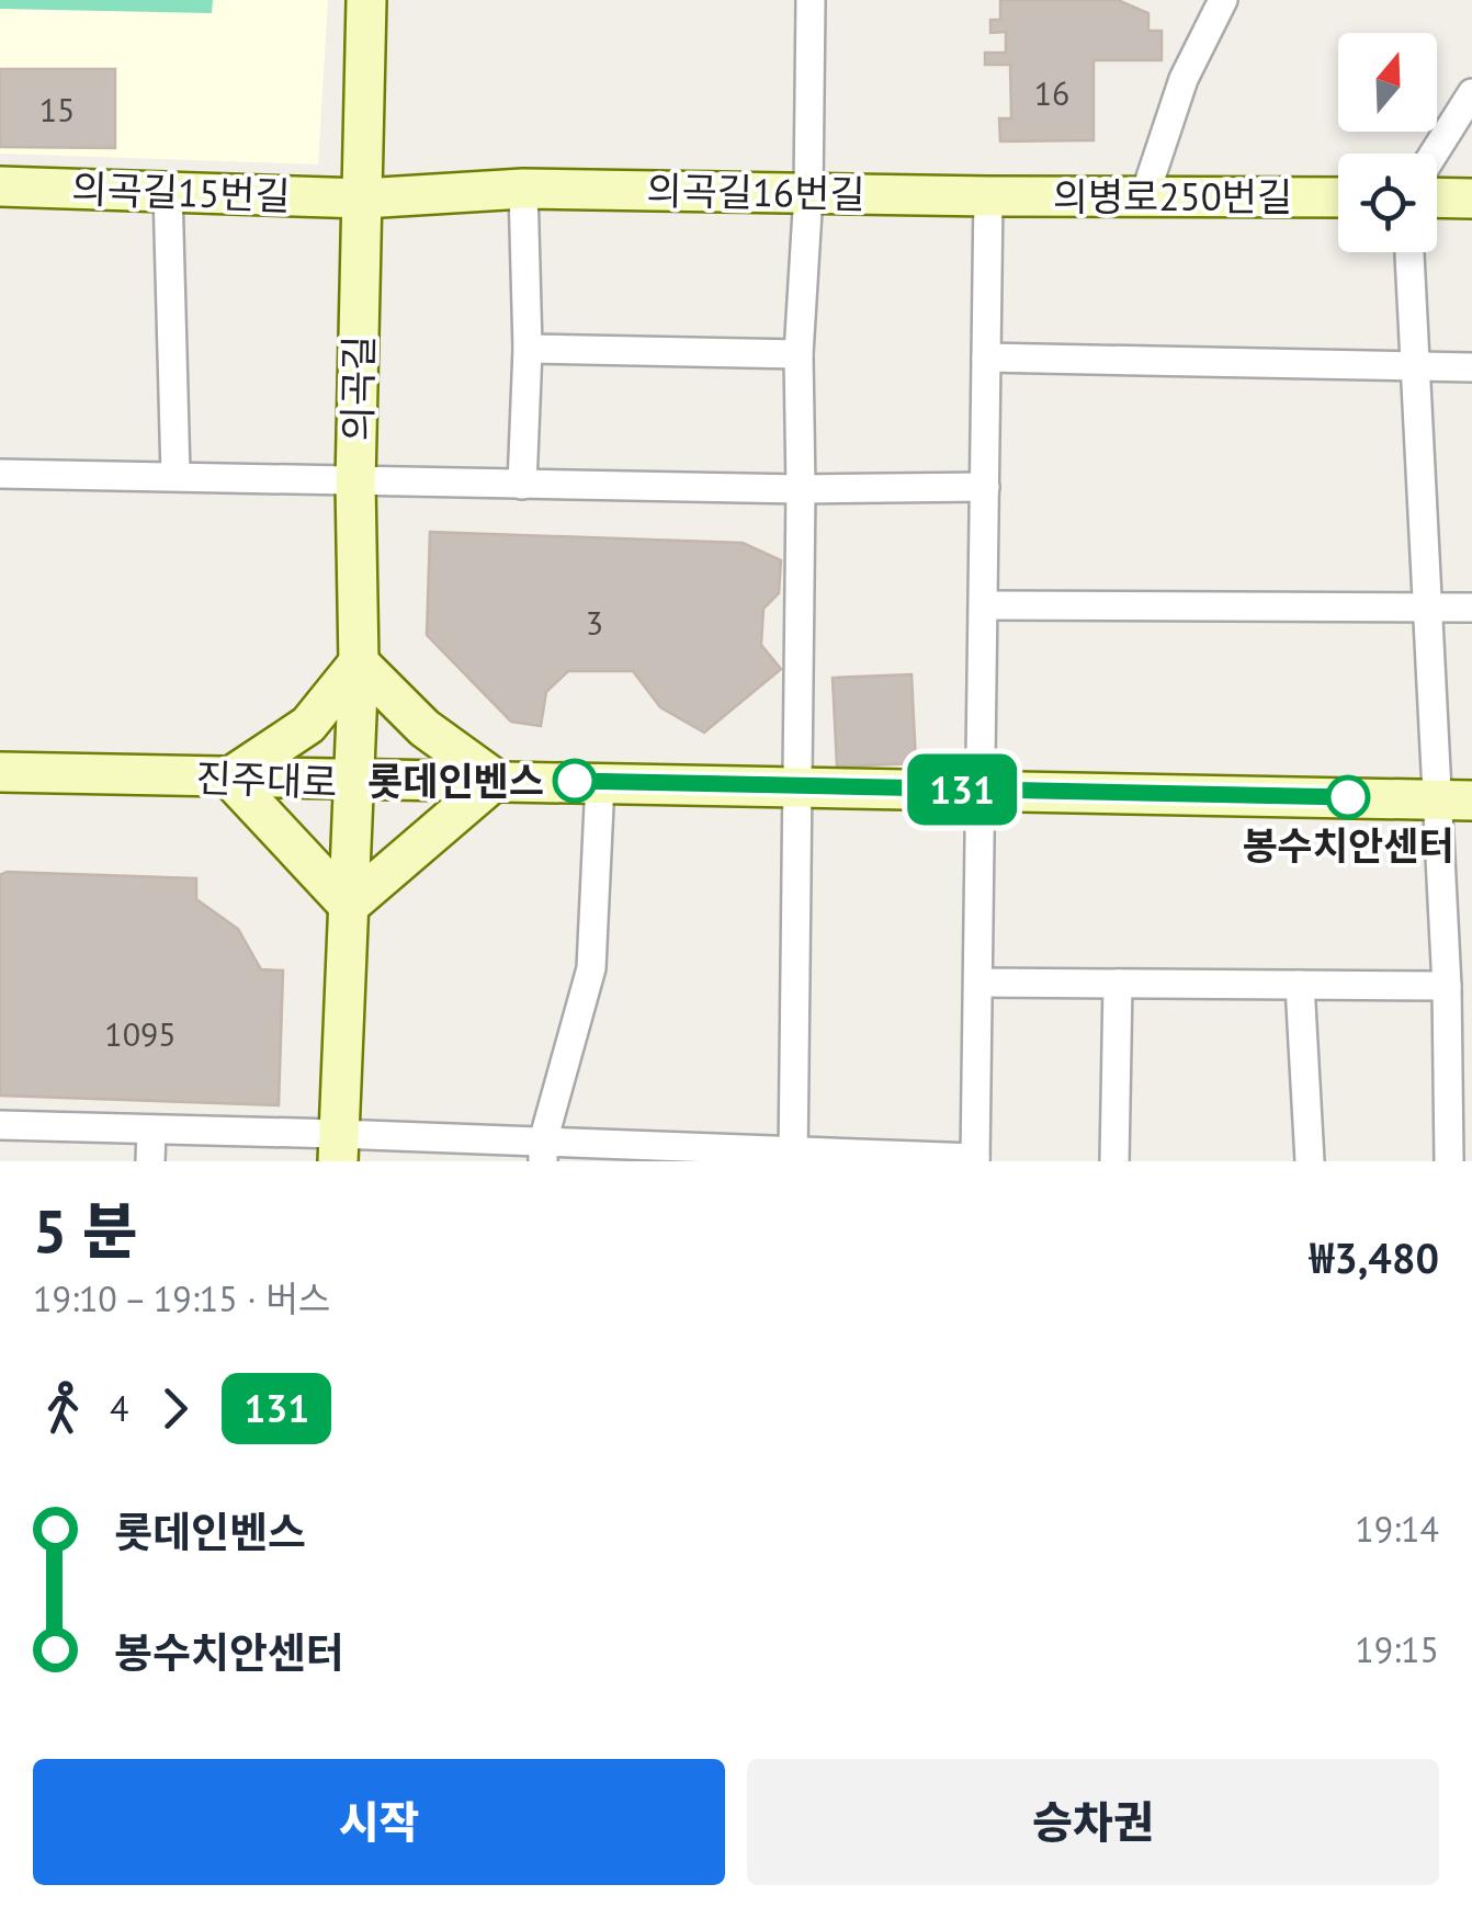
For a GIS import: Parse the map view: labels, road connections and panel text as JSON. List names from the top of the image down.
{
  "streets": {
    "street": [
      "의곡길15번길",
      "의곡길16번길",
      "의병로250번길",
      "의곡길",
      "진주대로"
    ]
  },
  "crossings": [
    ["의곡길15번길", "의곡길16번길"],
    ["의곡길15번길", "의곡길"],
    ["의곡길16번길", "의병로250번길"],
    ["의곡길16번길", "의곡길"],
    ["의곡길", "진주대로"]
  ],
  "places": ["롯데인벤스", "봉수치안센터"],
  "lines": ["bus line 131"],
  "house_numbers": [
    "16",
    "15",
    "3",
    "1095"
  ],
  "north": "top",
  "page": {
    "on_map": "131",
    "heading": ["5 분", "19:10 – 19:15 · 버스", "₩3,480"],
    "legs": ["4", "131"],
    "list": [
      {
        "name": "롯데인벤스",
        "value": "19:14"
      },
      {
        "name": "봉수치안센터",
        "value": "19:15"
      }
    ],
    "buttons": ["시작", "승차권"]
  }
}
